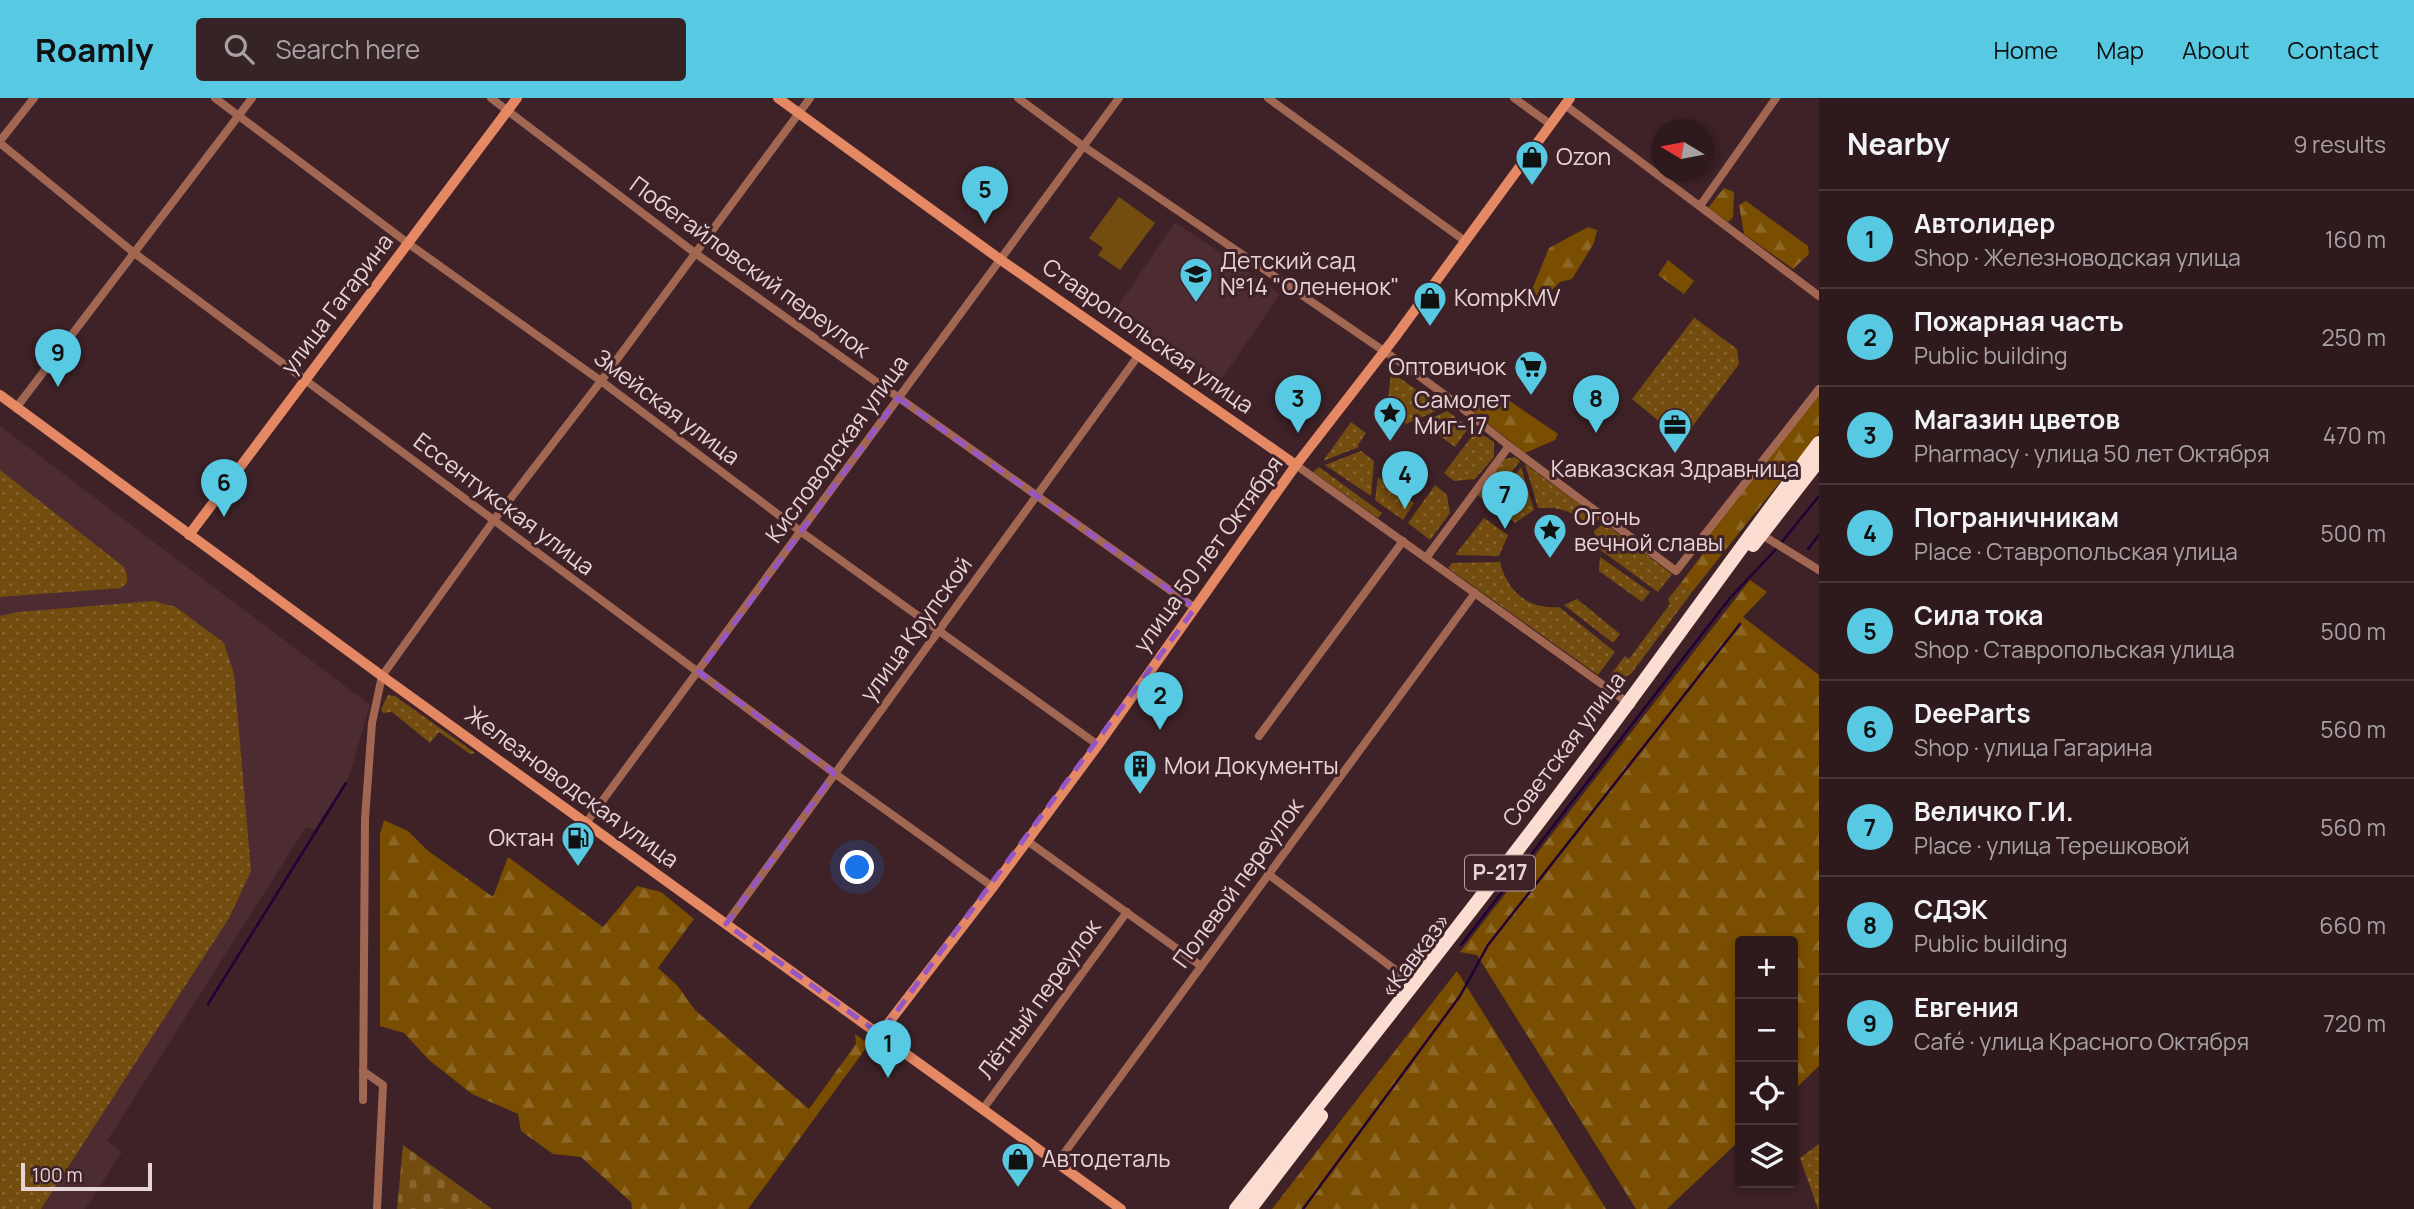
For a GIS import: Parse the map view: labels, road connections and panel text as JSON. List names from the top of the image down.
{
  "streets": {
    "highway": ["Советская улица", "Р-217", "«Кавказ»"],
    "main road": [
      "улица Гагарина",
      "Ставропольская улица",
      "улица 50 лет Октября",
      "Железноводская улица"
    ],
    "street": [
      "Побегайловский переулок",
      "Змейская улица",
      "Кисловодская улица",
      "Ессентукская улица",
      "улица Крупской",
      "Полевой переулок",
      "Лётный переулок"
    ]
  },
  "crossings": [
    ["Побегайловский переулок", "улица Гагарина"],
    ["Побегайловский переулок", "Кисловодская улица"],
    ["Побегайловский переулок", "улица 50 лет Октября"],
    ["Побегайловский переулок", "улица Крупской"],
    ["улица Гагарина", "Змейская улица"],
    ["улица Гагарина", "Ессентукская улица"],
    ["улица Гагарина", "Железноводская улица"],
    ["Ставропольская улица", "Кисловодская улица"],
    ["Ставропольская улица", "улица 50 лет Октября"],
    ["Ставропольская улица", "улица Крупской"],
    ["Ставропольская улица", "Советская улица"],
    ["Ставропольская улица", "Полевой переулок"],
    ["Ставропольская улица", "«Кавказ»"],
    ["Змейская улица", "Кисловодская улица"],
    ["Змейская улица", "улица 50 лет Октября"],
    ["Змейская улица", "улица Крупской"],
    ["Кисловодская улица", "Ессентукская улица"],
    ["Кисловодская улица", "Железноводская улица"],
    ["Ессентукская улица", "улица 50 лет Октября"],
    ["Ессентукская улица", "улица Крупской"],
    ["улица 50 лет Октября", "Железноводская улица"],
    ["улица Крупской", "Железноводская улица"],
    ["Советская улица", "Р-217"],
    ["Советская улица", "«Кавказ»"],
    ["Железноводская улица", "Полевой переулок"],
    ["Железноводская улица", "Лётный переулок"]
  ],
  "places": {
    "shop": ["Ozon", "KompKMV", "Автодеталь"],
    "school or university": ["Детский сад №14 \"Олененок\""],
    "supermarket": ["Оптовичок"],
    "place": ["Самолет Миг-17", "Огонь вечной славы"],
    "office": ["Кавказская Здравница"],
    "building": ["Мои Документы"],
    "fuel station": ["Октан"]
  },
  "scale_bar": "100 m",
  "north": "left",
  "page": {
    "header": "Roamly",
    "search": "Search here",
    "nav": [
      "Home",
      "Map",
      "About",
      "Contact"
    ],
    "heading": ["Nearby", "9 results"],
    "pins": [
      "5",
      "9",
      "3",
      "8",
      "4",
      "6",
      "7",
      "2",
      "1"
    ],
    "list": [
      {
        "mark": "1",
        "name": "Автолидер",
        "note": "Shop · Железноводская улица",
        "value": "160 m"
      },
      {
        "mark": "2",
        "name": "Пожарная часть",
        "note": "Public building",
        "value": "250 m"
      },
      {
        "mark": "3",
        "name": "Магазин цветов",
        "note": "Pharmacy · улица 50 лет Октября",
        "value": "470 m"
      },
      {
        "mark": "4",
        "name": "Пограничникам",
        "note": "Place · Ставропольская улица",
        "value": "500 m"
      },
      {
        "mark": "5",
        "name": "Сила тока",
        "note": "Shop · Ставропольская улица",
        "value": "500 m"
      },
      {
        "mark": "6",
        "name": "DeeParts",
        "note": "Shop · улица Гагарина",
        "value": "560 m"
      },
      {
        "mark": "7",
        "name": "Величко Г.И.",
        "note": "Place · улица Терешковой",
        "value": "560 m"
      },
      {
        "mark": "8",
        "name": "СДЭК",
        "note": "Public building",
        "value": "660 m"
      },
      {
        "mark": "9",
        "name": "Евгения",
        "note": "Café · улица Красного Октября",
        "value": "720 m"
      }
    ],
    "map_buttons": ["+", "−"],
    "scale": "100 m"
  }
}
